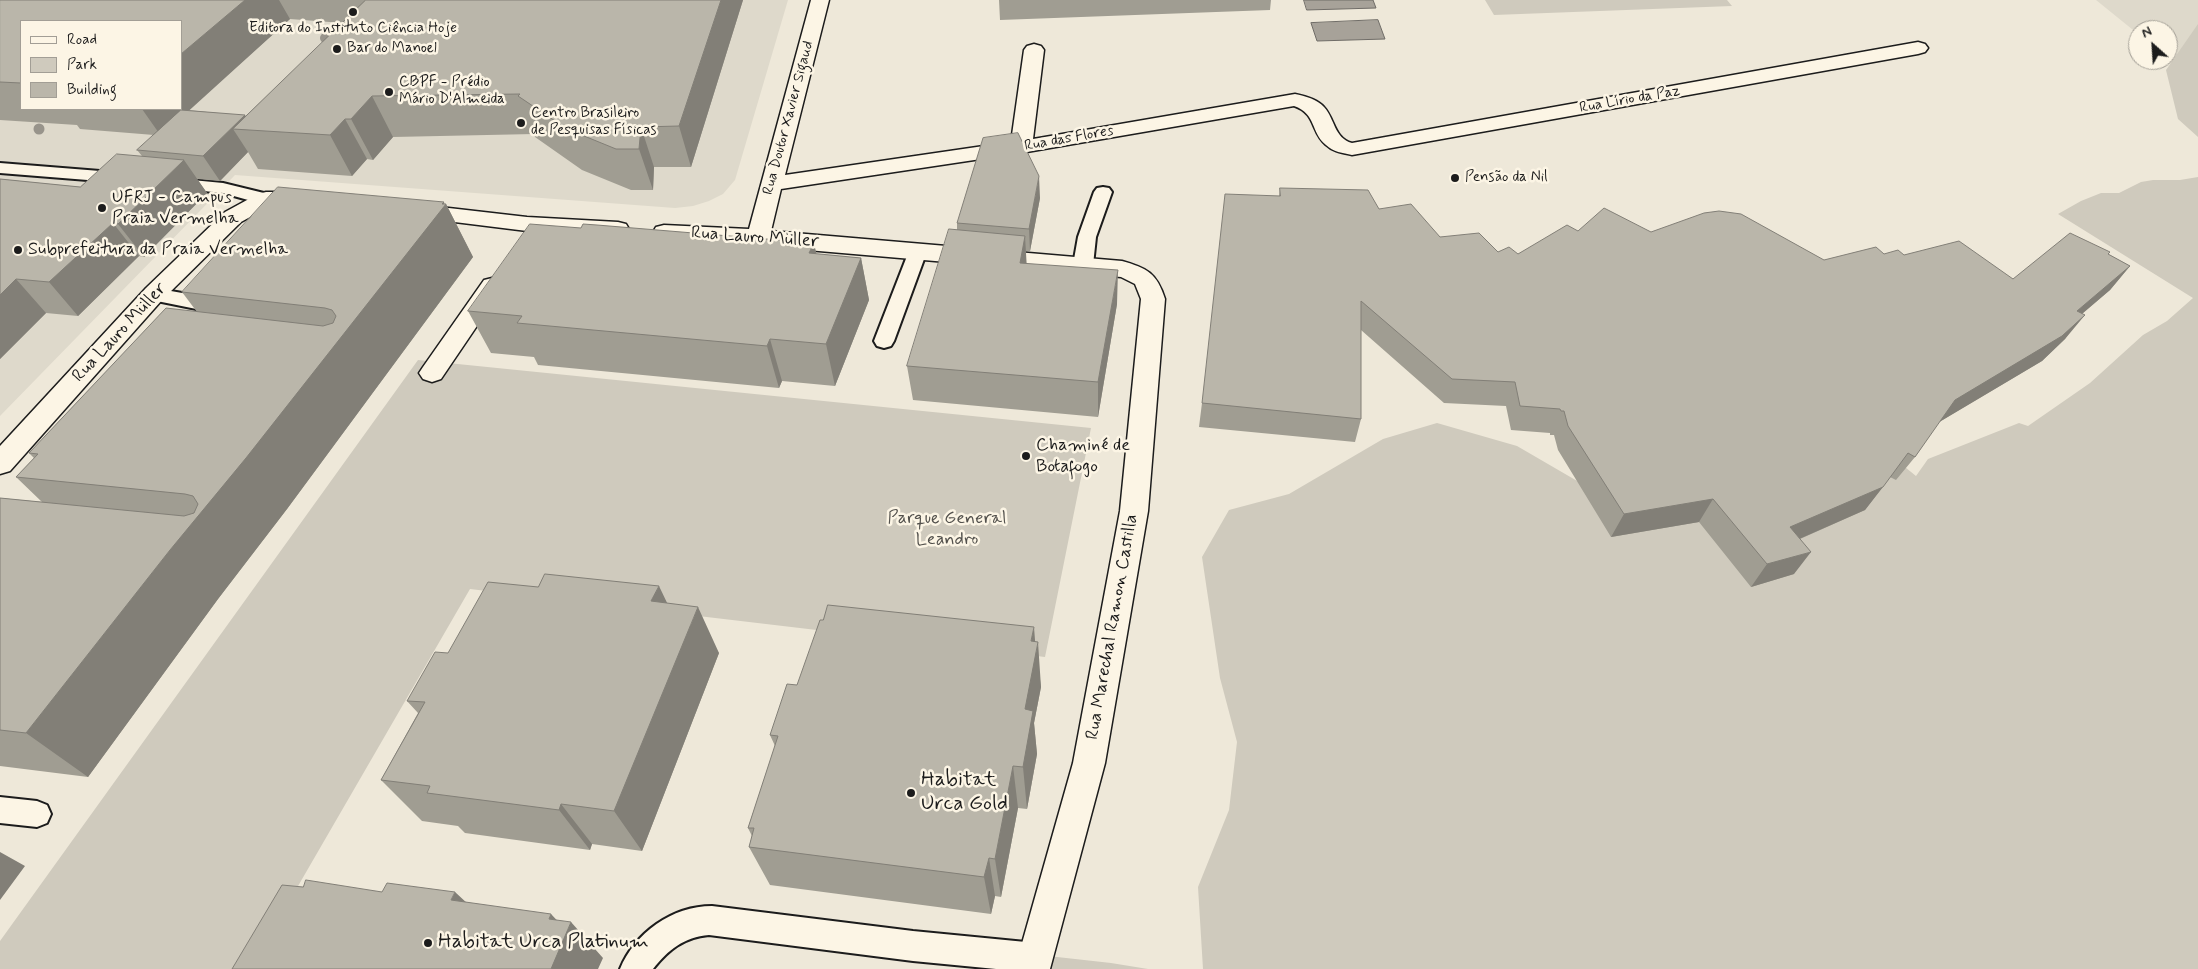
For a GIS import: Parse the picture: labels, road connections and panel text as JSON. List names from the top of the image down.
{
  "streets": {
    "street": [
      "Rua Lírio da Paz",
      "Rua Doutor Xavier Sigaud",
      "Rua das Flores",
      "Rua Lauro Müller",
      "Rua Marechal Ramon Castilla"
    ]
  },
  "crossings": [
    ["Rua Lírio da Paz", "Rua das Flores"],
    ["Rua Doutor Xavier Sigaud", "Rua das Flores"],
    ["Rua Doutor Xavier Sigaud", "Rua Lauro Müller"],
    ["Rua Lauro Müller", "Rua Marechal Ramon Castilla"]
  ],
  "parks": ["Parque General Leandro"],
  "places": [
    "Editora do Instituto Ciência Hoje",
    "Bar do Manoel",
    "CBPF - Prédio Mário D'Almeida",
    "Centro Brasileiro de Pesquisas Físicas",
    "Pensão da Nil",
    "UFRJ - Campus Praia Vermelha",
    "Subprefeitura da Praia Vermelha",
    "Chaminé de Botafogo",
    "Habitat Urca Gold",
    "Habitat Urca Platinum"
  ],
  "legend": ["Road", "Park", "Building"],
  "north": "top left"
}
